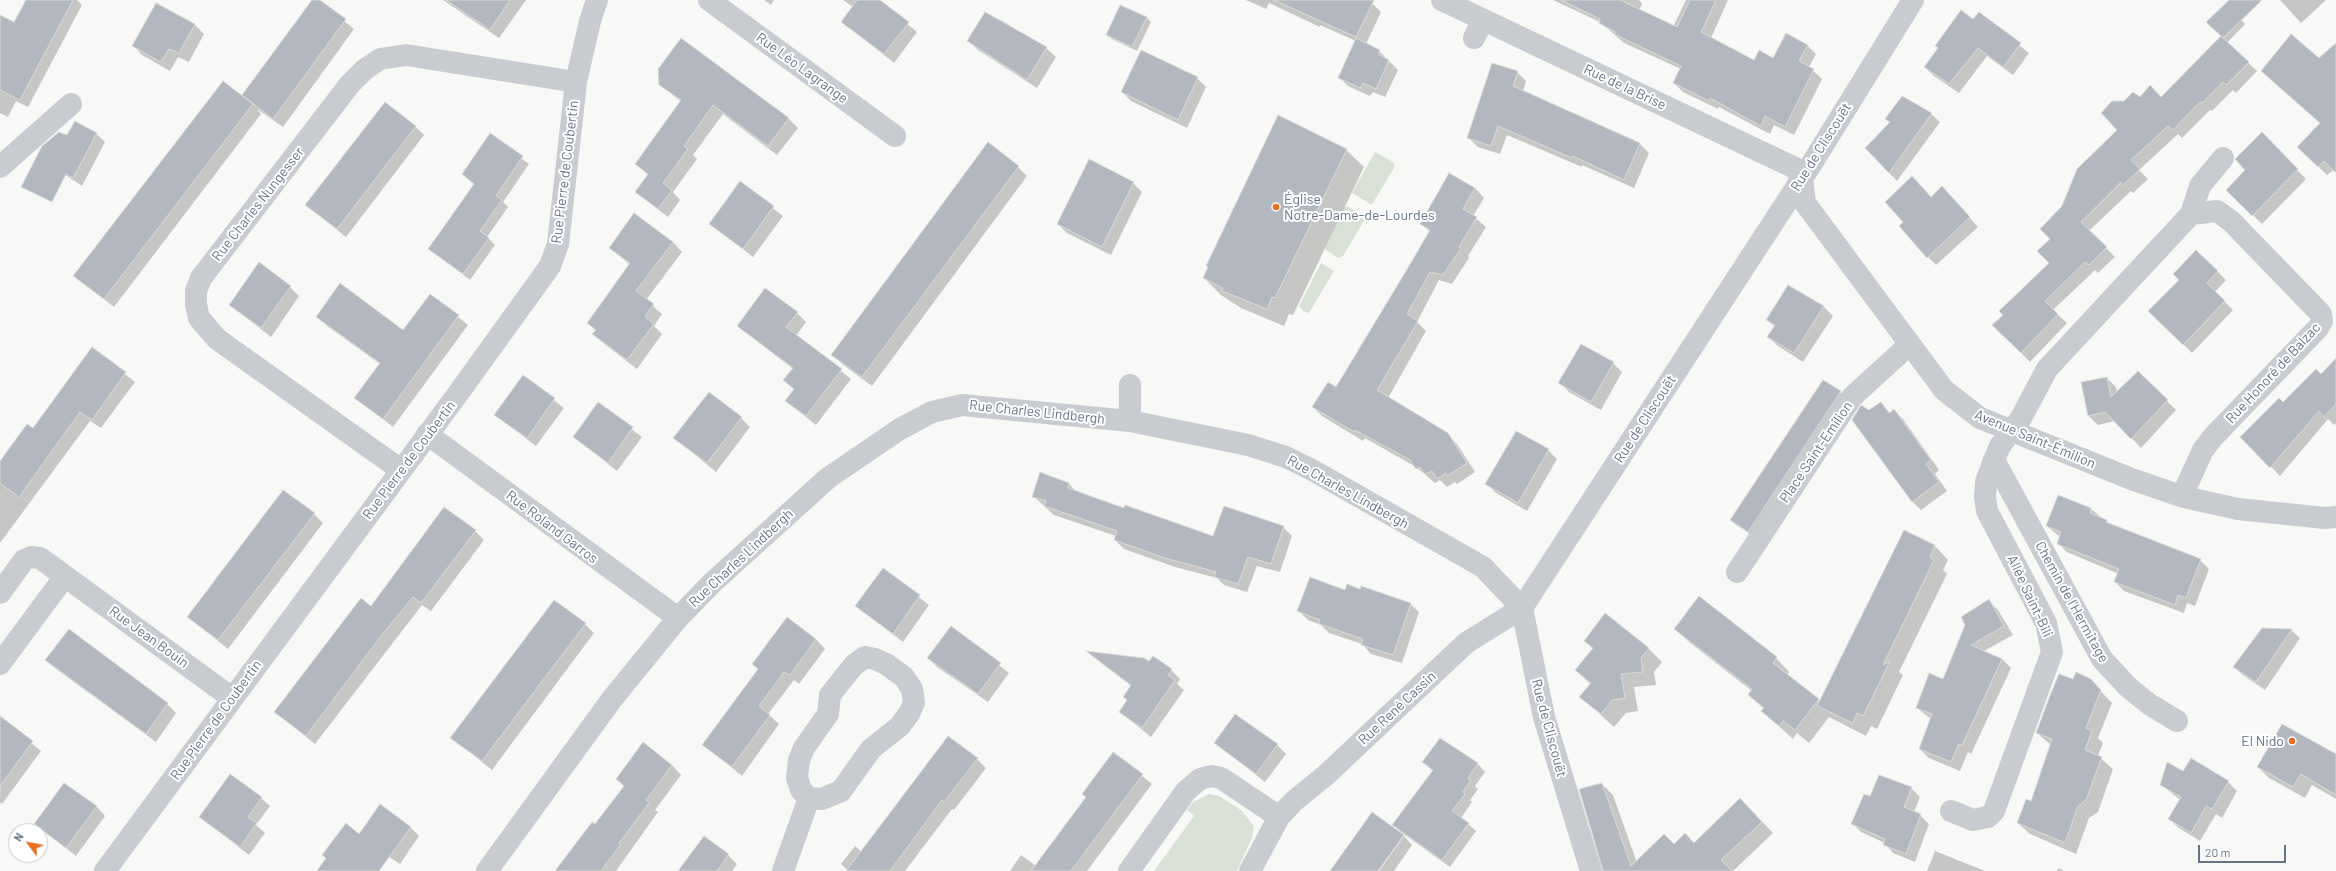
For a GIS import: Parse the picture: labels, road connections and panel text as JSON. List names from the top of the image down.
{
  "streets": {
    "street": [
      "Rue Léo Lagrange",
      "Rue de la Brise",
      "Rue de Cliscouët",
      "Rue Pierre de Coubertin",
      "Rue Charles Nungesser",
      "Rue Honoré de Balzac",
      "Rue Charles Lindbergh",
      "Avenue Saint-Émilion",
      "Place Saint-Emilion",
      "Rue Roland Garros",
      "Allée Saint-Bili",
      "Chemin de l'Hermitage",
      "Rue Jean Bouin",
      "Rue René Cassin"
    ]
  },
  "crossings": [
    ["Rue de la Brise", "Rue de Cliscouët"],
    ["Rue de la Brise", "Avenue Saint-Émilion"],
    ["Rue de Cliscouët", "Rue Charles Lindbergh"],
    ["Rue de Cliscouët", "Avenue Saint-Émilion"],
    ["Rue de Cliscouët", "Rue René Cassin"],
    ["Rue Pierre de Coubertin", "Rue Charles Nungesser"],
    ["Rue Pierre de Coubertin", "Rue Roland Garros"],
    ["Rue Pierre de Coubertin", "Rue Jean Bouin"],
    ["Rue Honoré de Balzac", "Avenue Saint-Émilion"],
    ["Rue Charles Lindbergh", "Rue Roland Garros"],
    ["Rue Charles Lindbergh", "Rue René Cassin"],
    ["Avenue Saint-Émilion", "Place Saint-Emilion"],
    ["Avenue Saint-Émilion", "Allée Saint-Bili"],
    ["Allée Saint-Bili", "Chemin de l'Hermitage"]
  ],
  "places": ["Église Notre-Dame-de-Lourdes", "El Nido"],
  "scale_bar": "20 m",
  "north": "top left"
}
